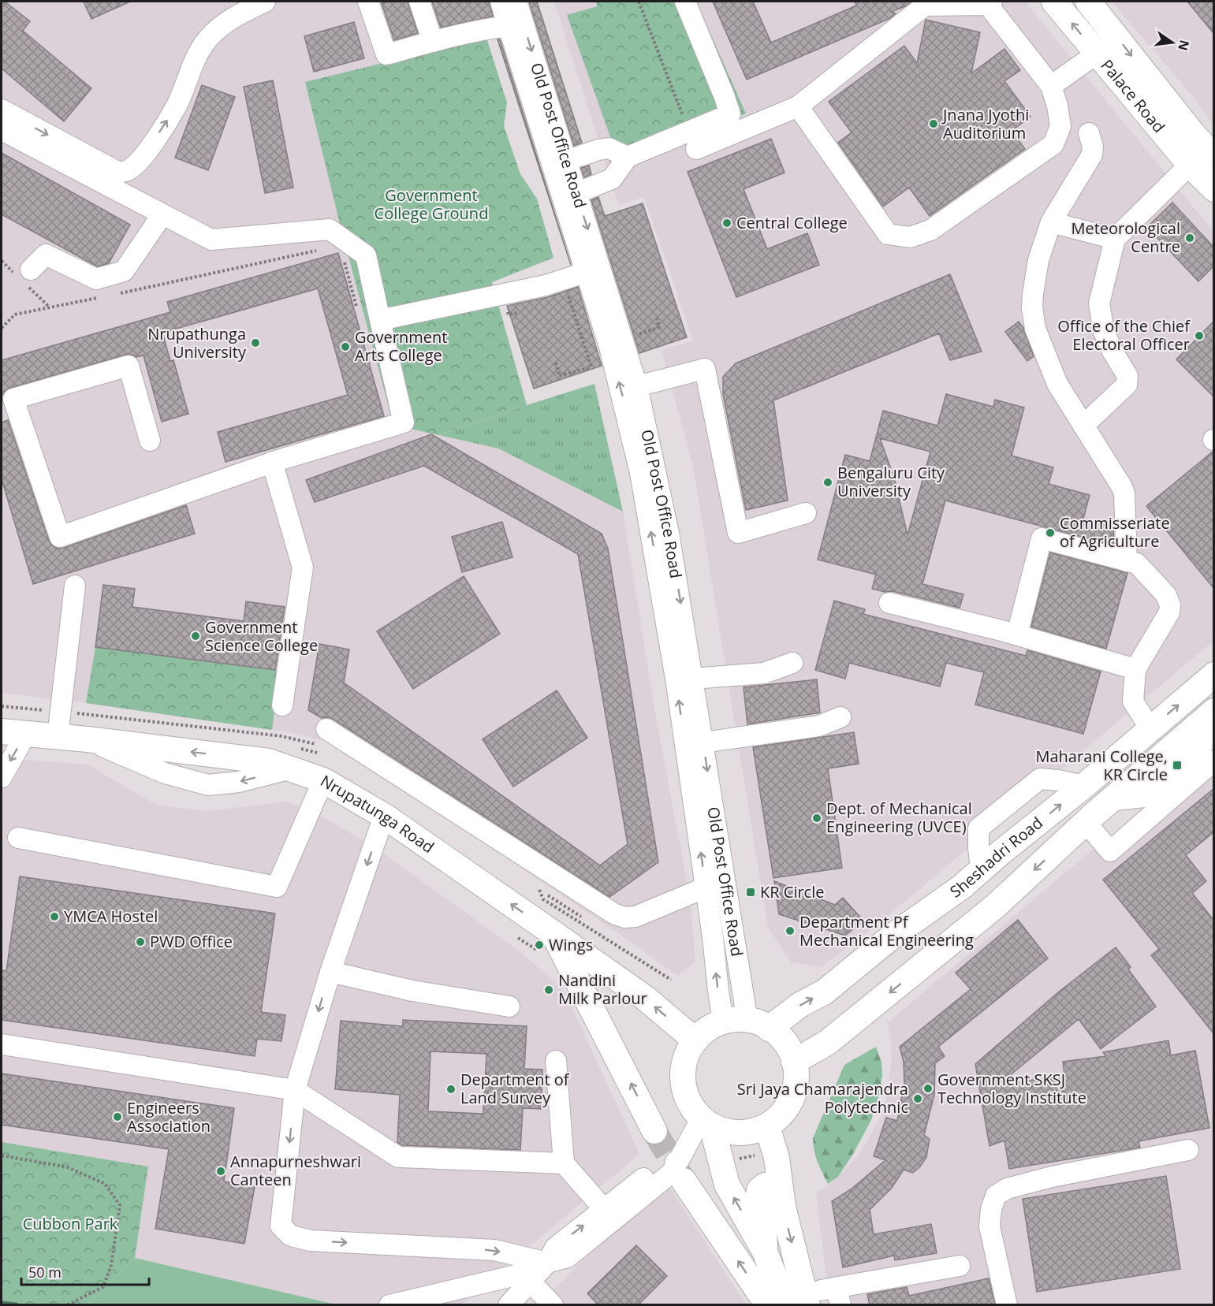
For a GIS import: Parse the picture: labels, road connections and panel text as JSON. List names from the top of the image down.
{
  "streets": {
    "main road": ["Palace Road", "Nrupatunga Road", "Sheshadri Road"],
    "street": ["Old Post Office Road"]
  },
  "crossings": [
    ["Old Post Office Road", "Nrupatunga Road"],
    ["Old Post Office Road", "Sheshadri Road"],
    ["Nrupatunga Road", "Sheshadri Road"]
  ],
  "one_way": ["Nrupatunga Road"],
  "parks": ["Government College Ground", "Cubbon Park"],
  "places": {
    "other": [
      "Jnana Jyothi Auditorium",
      "Central College",
      "Meteorological Centre",
      "Office of the Chief Electoral Officer",
      "Nrupathunga University",
      "Government Arts College",
      "Bengaluru City University",
      "Commisseriate of Agriculture",
      "Government Science College",
      "Dept. of Mechanical Engineering (UVCE)",
      "YMCA Hostel",
      "Department Pf Mechanical Engineering",
      "PWD Office",
      "Wings",
      "Nandini Milk Parlour",
      "Government SKSJ Technology Institute",
      "Department of Land Survey",
      "Sri Jaya Chamarajendra Polytechnic",
      "Engineers Association",
      "Annapurneshwari Canteen"
    ],
    "transit": ["Maharani College, KR Circle", "KR Circle"]
  },
  "scale_bar": "50 m",
  "north": "right"
}
